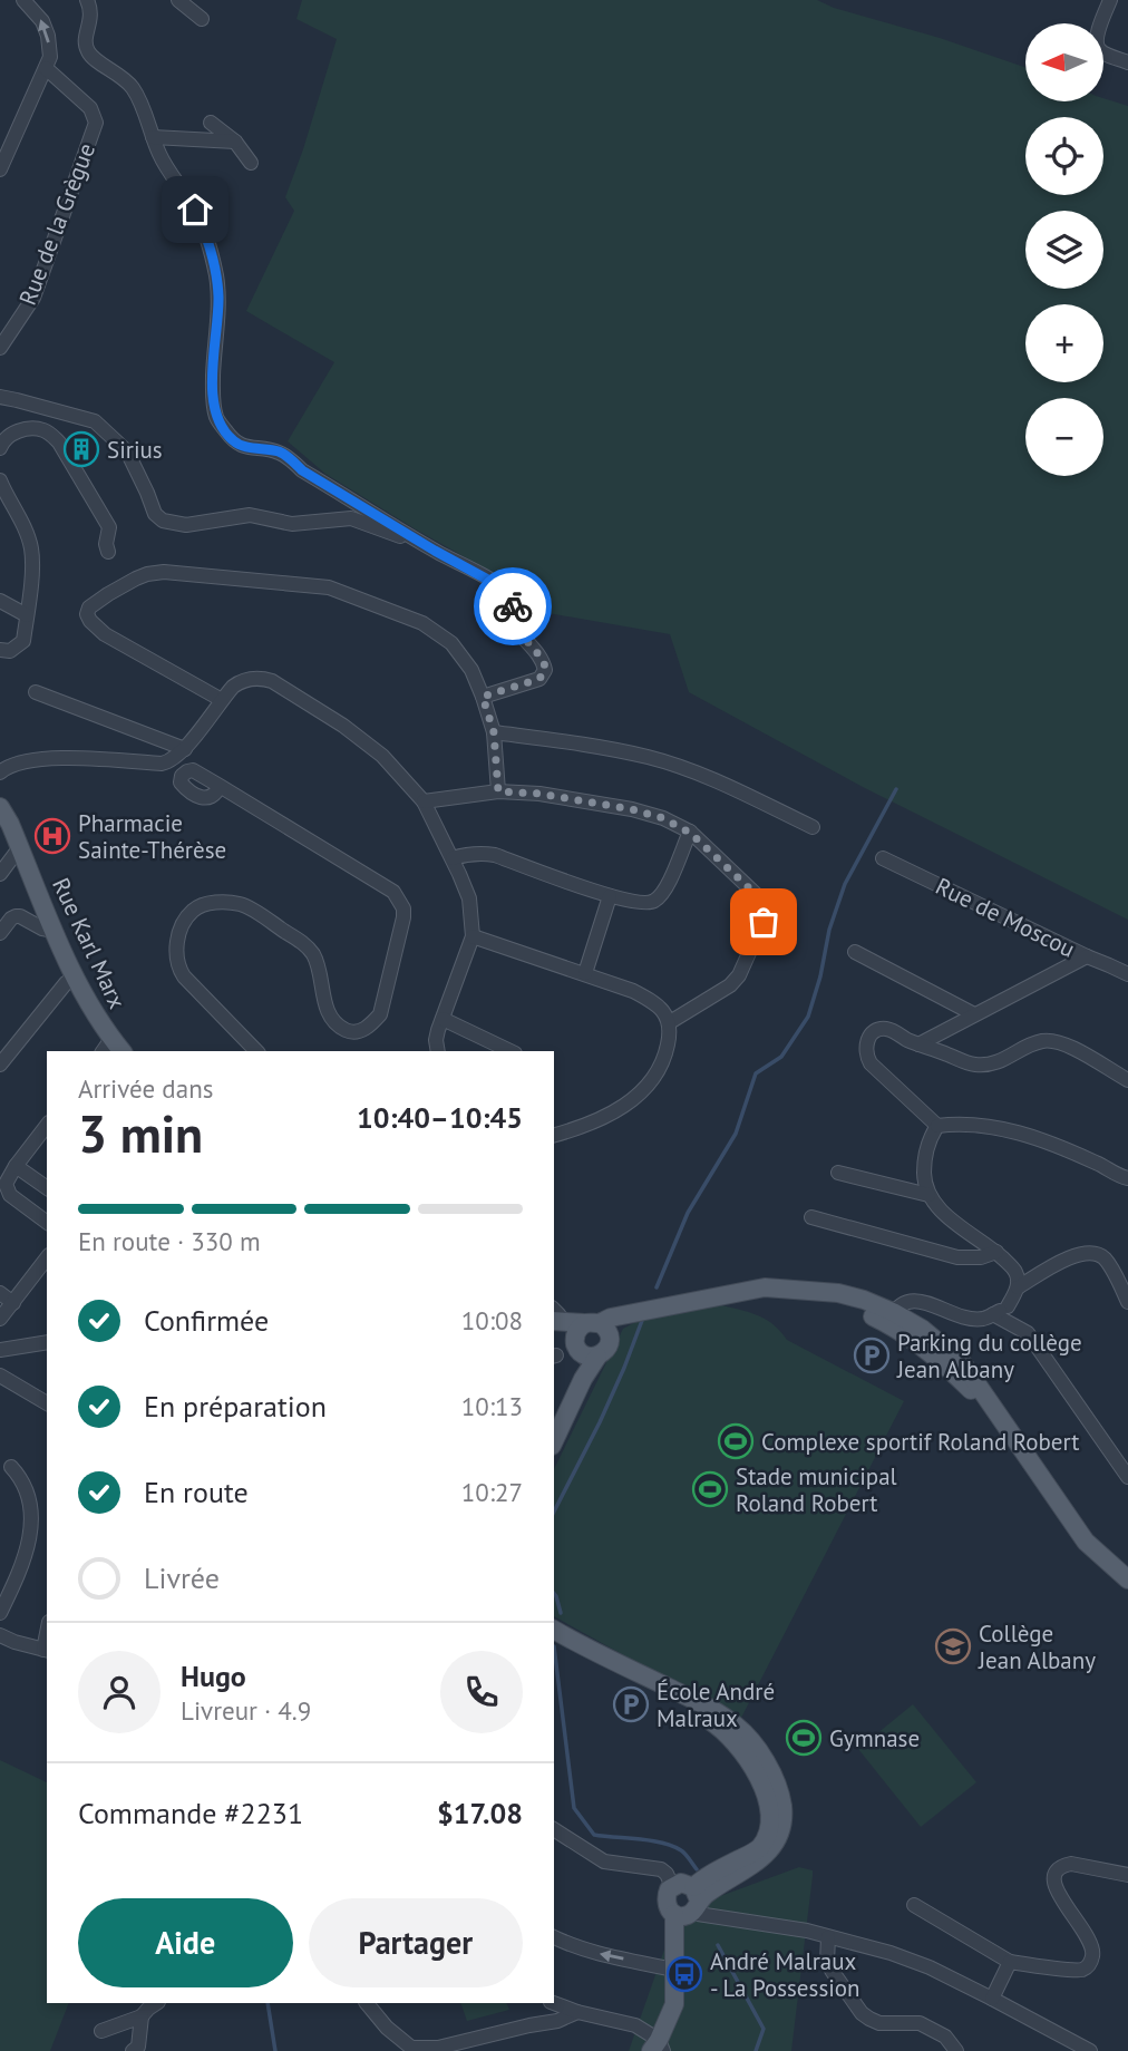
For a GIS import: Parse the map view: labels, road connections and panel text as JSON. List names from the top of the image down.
{
  "streets": {
    "main road": ["Rue Karl Marx"],
    "street": ["Rue de la Grègue", "Rue de Moscou"]
  },
  "places": {
    "building": ["Sirius"],
    "hospital": ["Pharmacie Sainte-Thérèse"],
    "parking": ["Parking du collège Jean Albany", "École André Malraux"],
    "sports": ["Complexe sportif Roland Robert", "Stade municipal Roland Robert", "Gymnase"],
    "school or university": ["Collège Jean Albany"],
    "bus stop": ["André Malraux - La Possession"]
  },
  "north": "left",
  "page": {
    "map_buttons": ["+", "−"],
    "heading": ["3 min", "Arrivée dans", "10:40–10:45"],
    "panel": [
      "Hugo",
      "Livreur · 4.9",
      "Commande #2231",
      "$17.08"
    ],
    "bar": "En route · 330 m",
    "list": [
      ["Confirmée", "10:08"],
      ["En préparation", "10:13"],
      ["En route", "10:27"],
      "Livrée"
    ],
    "buttons": ["Aide", "Partager"]
  }
}
